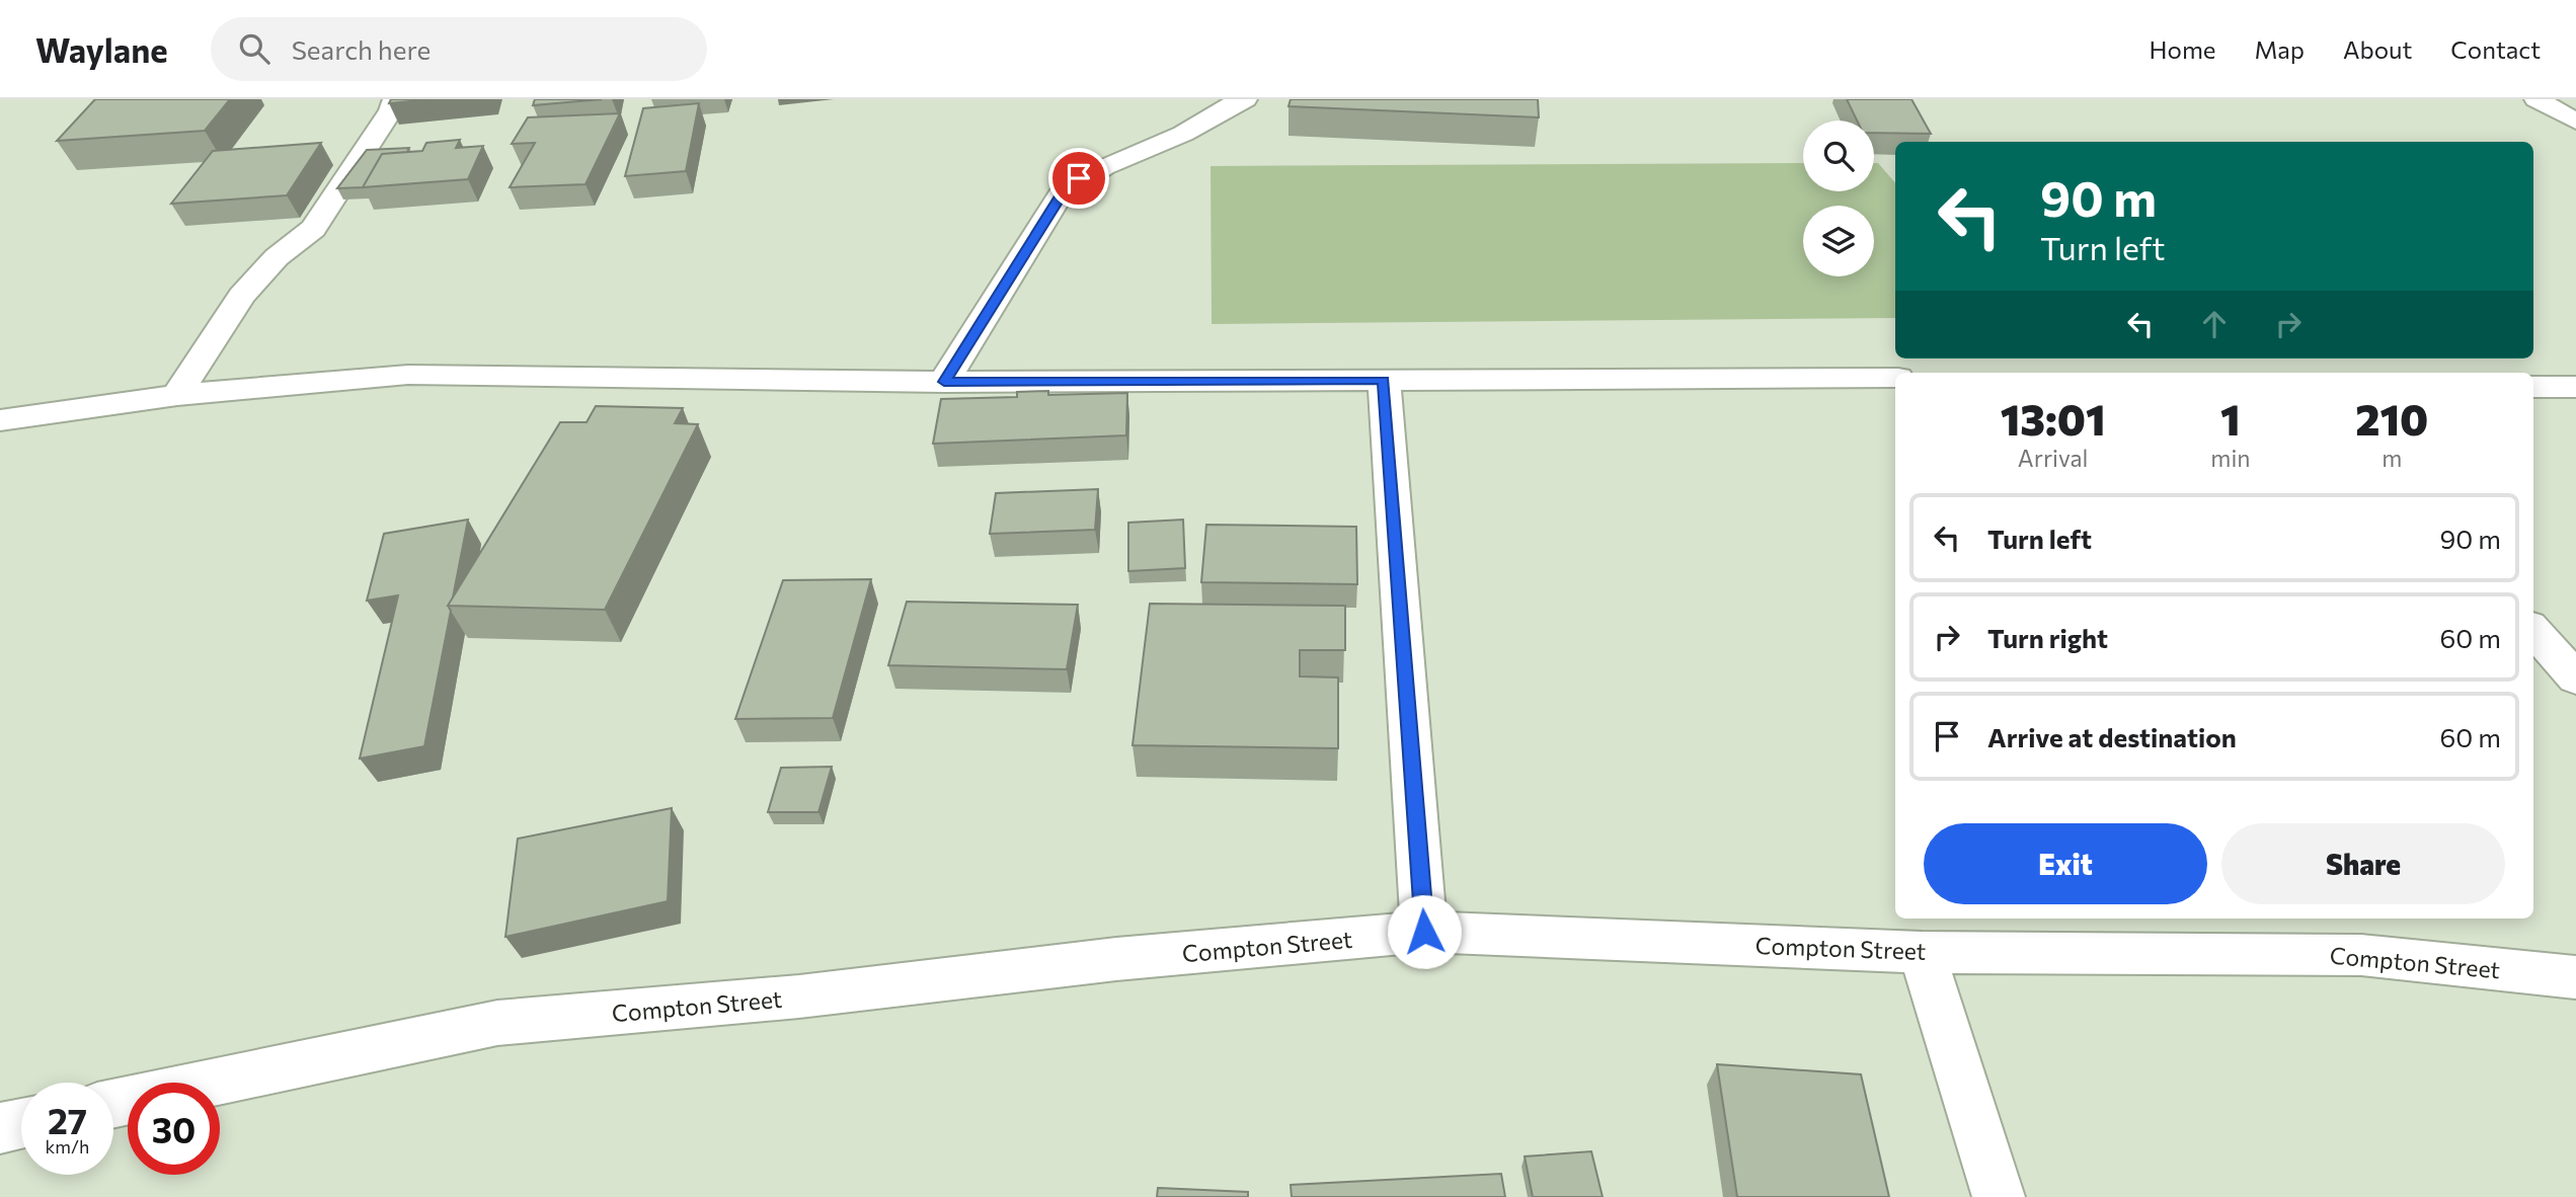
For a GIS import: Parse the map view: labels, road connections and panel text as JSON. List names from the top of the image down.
{
  "streets": {
    "street": ["Compton Street"]
  },
  "page": {
    "header": "Waylane",
    "search": "Search here",
    "nav": [
      "Home",
      "Map",
      "About",
      "Contact"
    ],
    "turn": ["90 m", "Turn left"],
    "eta": [
      "13:01",
      "Arrival",
      "1",
      "min",
      "210",
      "m"
    ],
    "list": [
      {
        "name": "Turn left",
        "value": "90 m"
      },
      {
        "name": "Turn right",
        "value": "60 m"
      },
      {
        "name": "Arrive at destination",
        "value": "60 m"
      }
    ],
    "buttons": ["Exit", "Share"],
    "speed": "27 km/h",
    "limit": "30"
  }
}
